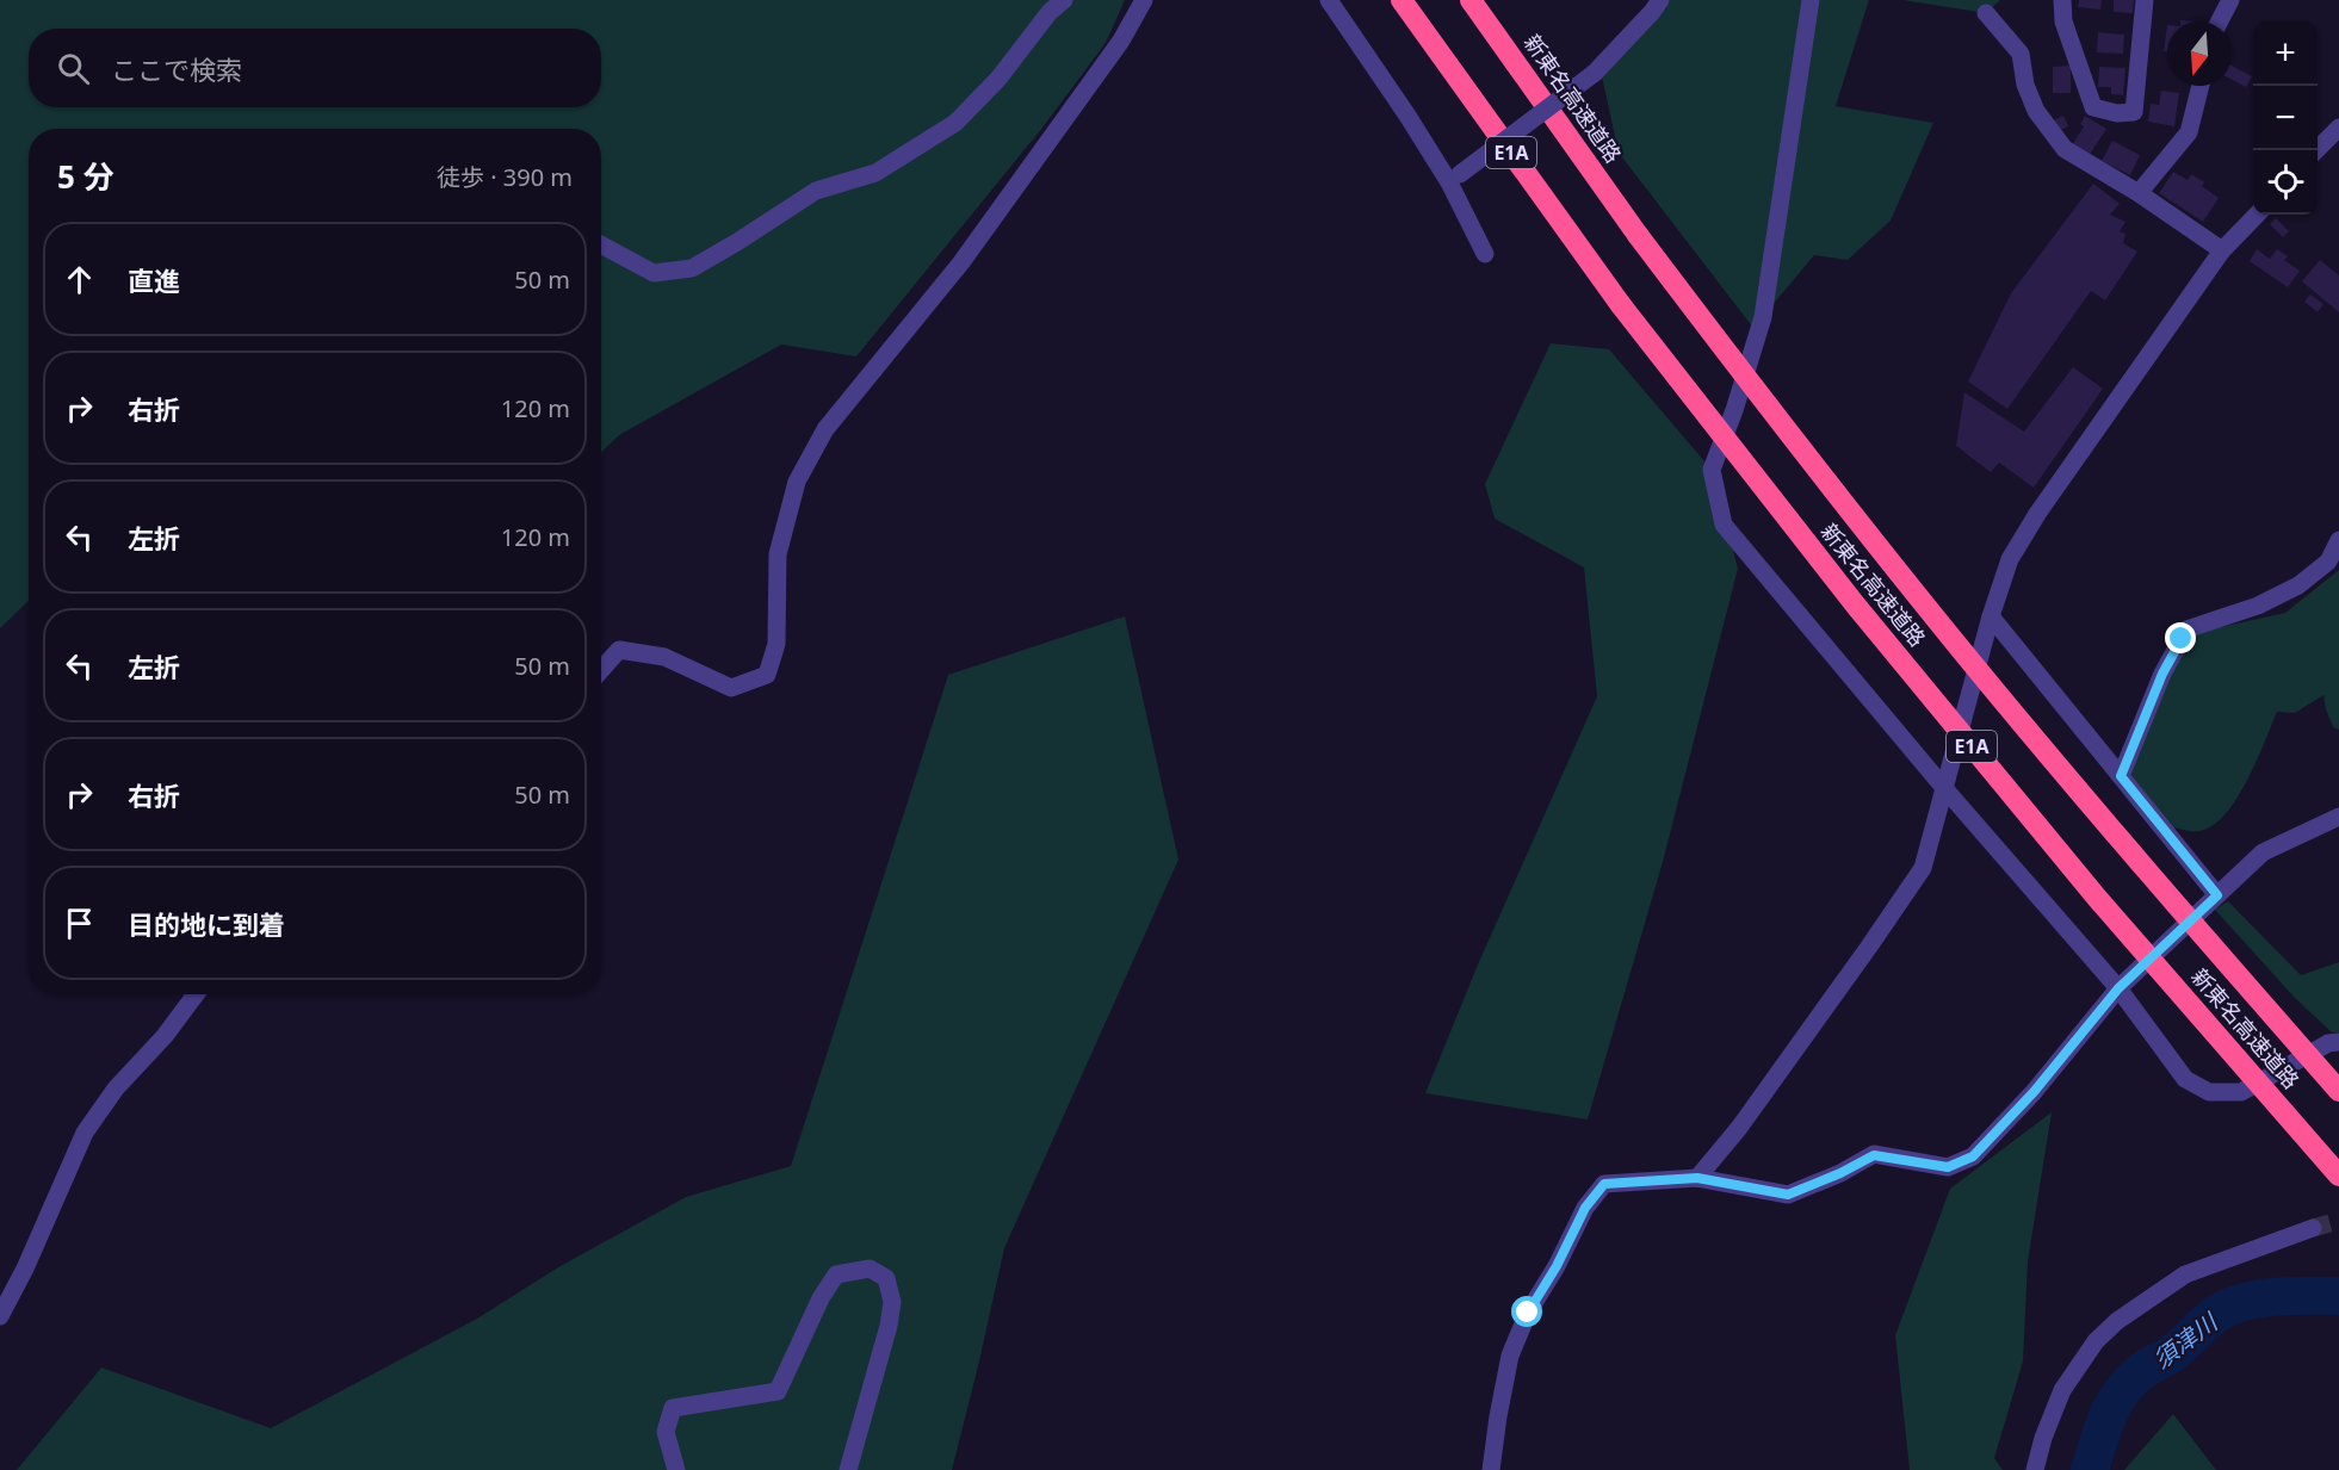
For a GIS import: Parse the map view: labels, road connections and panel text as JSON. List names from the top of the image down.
{
  "streets": {
    "highway": ["新東名高速道路", "E1A"]
  },
  "water": ["須津川"],
  "north": "bottom",
  "page": {
    "map_buttons": ["+", "−"],
    "search": "ここで検索",
    "heading": ["5 分", "徒歩 · 390 m"],
    "list": [
      ["直進", "50 m"],
      ["右折", "120 m"],
      ["左折", "120 m"],
      ["左折", "50 m"],
      ["右折", "50 m"],
      "目的地に到着"
    ]
  }
}
